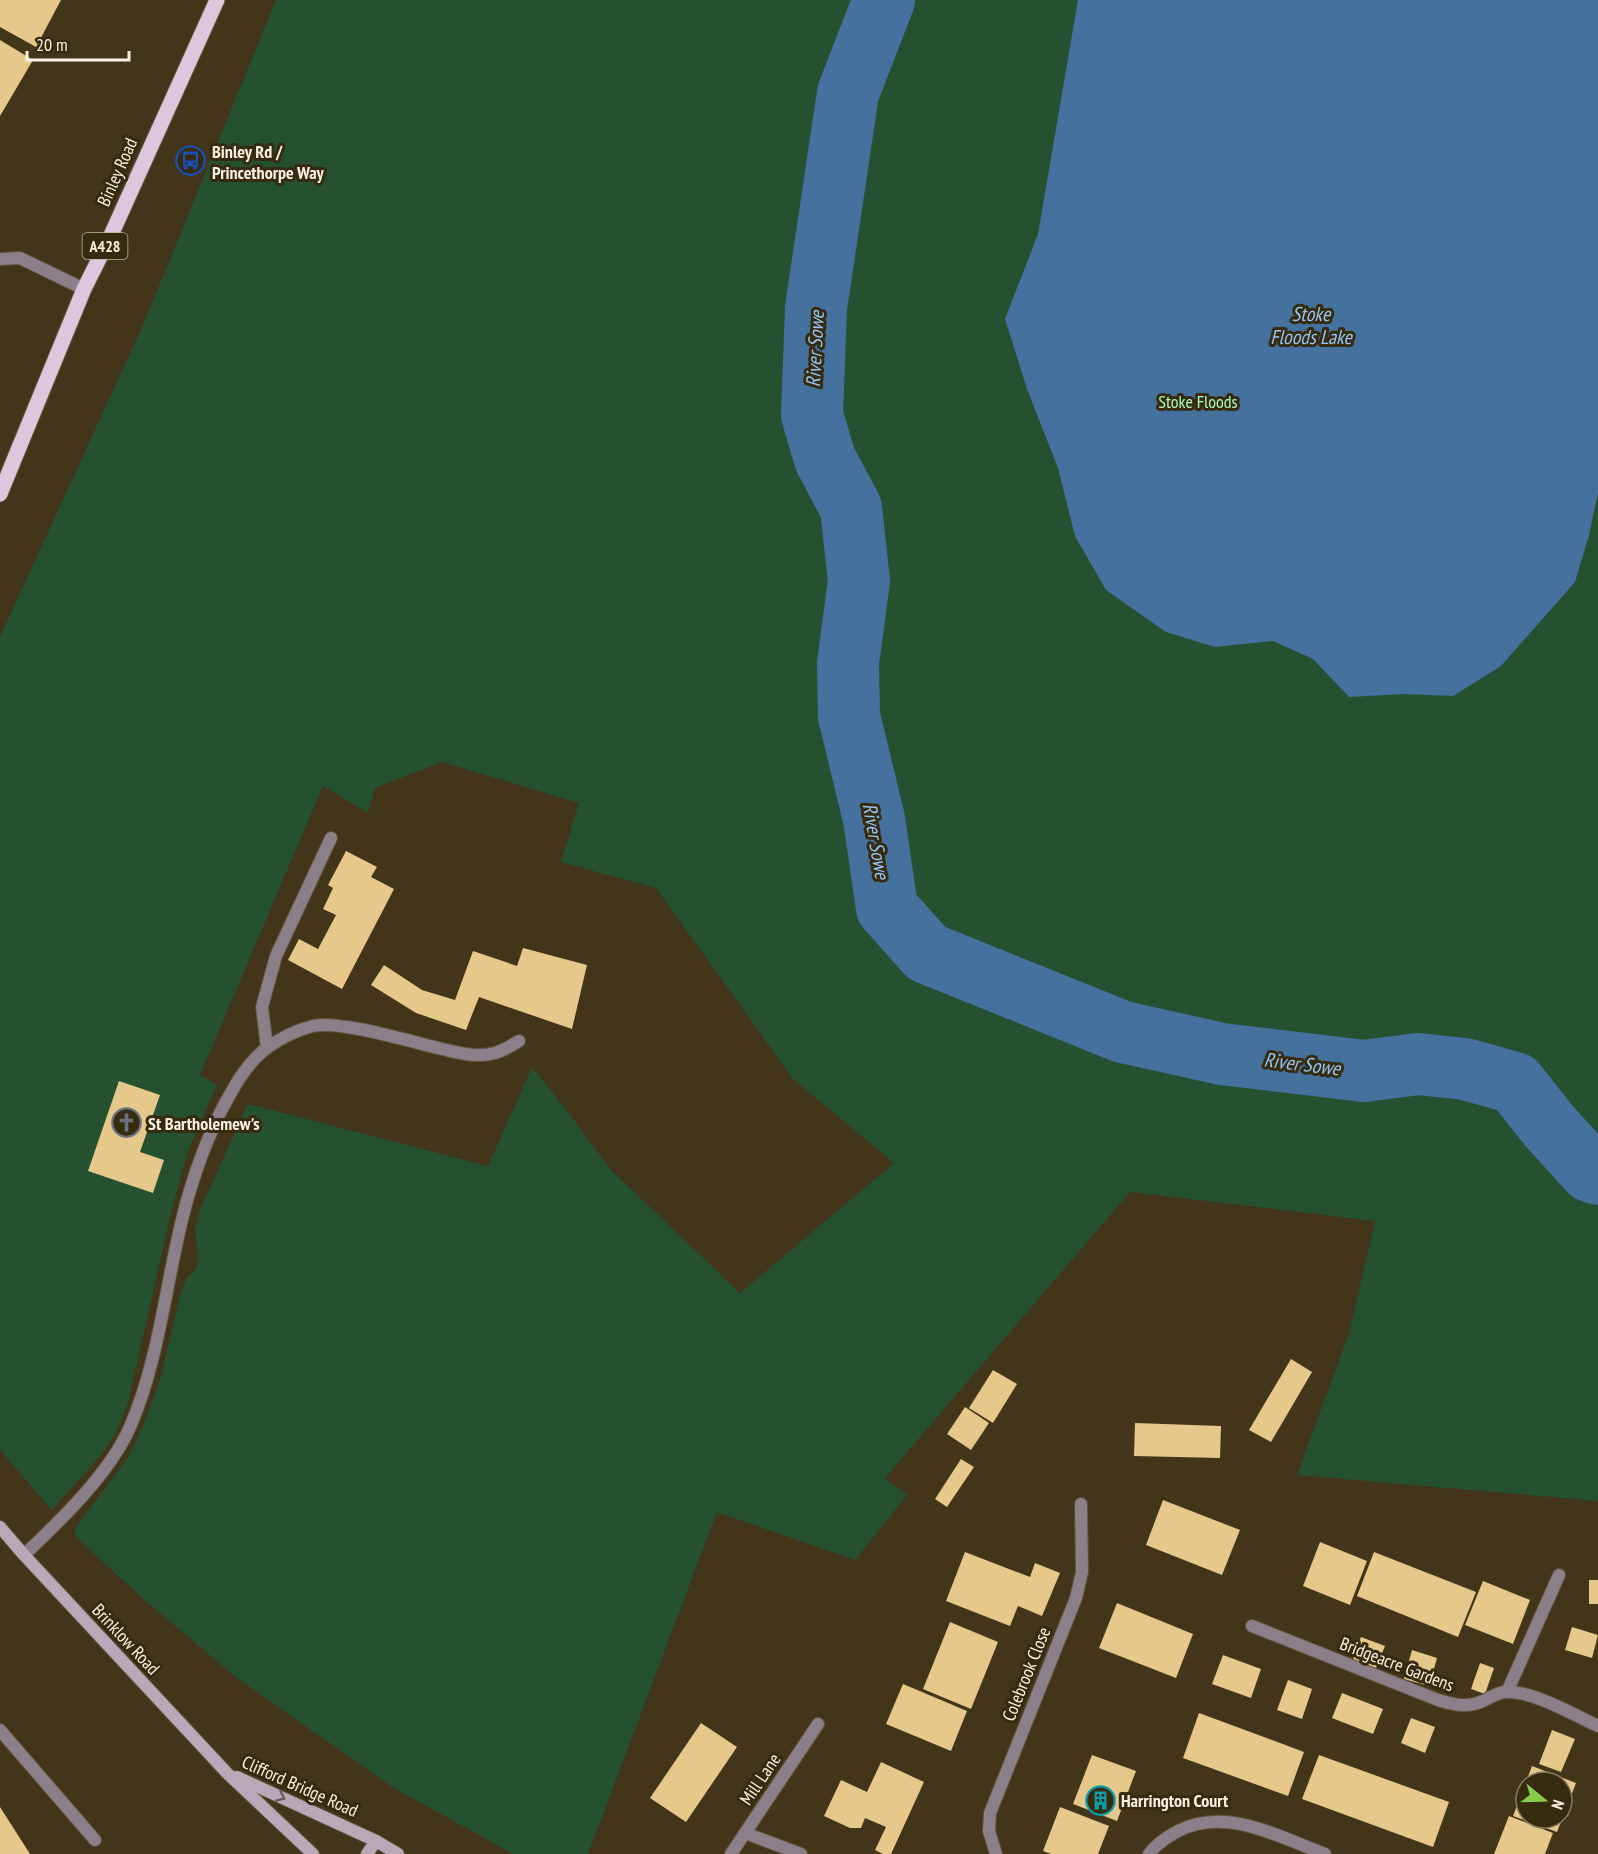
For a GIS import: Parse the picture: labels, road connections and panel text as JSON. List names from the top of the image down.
{
  "streets": {
    "main road": [
      "Binley Road",
      "A428",
      "Brinklow Road",
      "Clifford Bridge Road"
    ],
    "street": ["Bridgeacre Gardens", "Colebrook Close", "Mill Lane"]
  },
  "crossings": [
    ["Brinklow Road", "Clifford Bridge Road"]
  ],
  "water": ["Stoke Floods Lake", "River Sowe"],
  "parks": ["Stoke Floods"],
  "places": {
    "bus stop": ["Binley Rd / Princethorpe Way"],
    "church": ["St Bartholemew's"],
    "building": ["Harrington Court"]
  },
  "scale_bar": "20 m",
  "north": "right"
}
